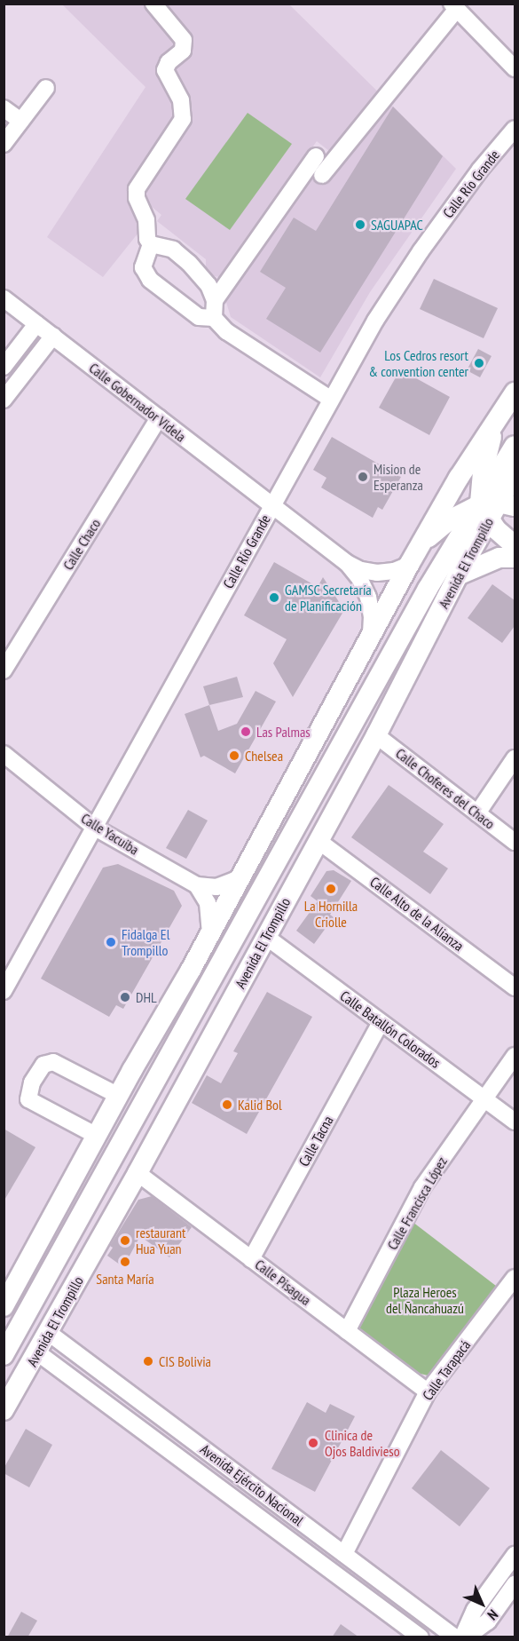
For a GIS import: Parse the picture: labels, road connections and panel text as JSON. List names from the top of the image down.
{
  "streets": {
    "main road": ["Avenida El Trompillo"],
    "street": [
      "Calle Río Grande",
      "Calle Gobernador Videla",
      "Calle Chaco",
      "Calle Choferes del Chaco",
      "Calle Yacuiba",
      "Calle Alto de la Alianza",
      "Calle Batallón Colorados",
      "Calle Tacna",
      "Calle Francisca López",
      "Calle Pisagua",
      "Calle Tarapacá",
      "Avenida Ejército Nacional"
    ]
  },
  "crossings": [
    ["Calle Río Grande", "Calle Gobernador Videla"],
    ["Calle Río Grande", "Calle Yacuiba"],
    ["Calle Gobernador Videla", "Calle Chaco"],
    ["Avenida El Trompillo", "Calle Choferes del Chaco"],
    ["Avenida El Trompillo", "Calle Alto de la Alianza"],
    ["Avenida El Trompillo", "Calle Batallón Colorados"],
    ["Avenida El Trompillo", "Calle Pisagua"],
    ["Avenida El Trompillo", "Avenida Ejército Nacional"],
    ["Calle Batallón Colorados", "Calle Tacna"],
    ["Calle Batallón Colorados", "Calle Francisca López"],
    ["Calle Tacna", "Calle Pisagua"],
    ["Calle Francisca López", "Calle Pisagua"],
    ["Calle Pisagua", "Calle Tarapacá"],
    ["Calle Tarapacá", "Avenida Ejército Nacional"]
  ],
  "parks": ["Plaza Heroes del Ñancahuazú"],
  "places": [
    "SAGUAPAC",
    "Los Cedros resort & convention center",
    "Mision de Esperanza",
    "GAMSC Secretaría de Planificación",
    "Las Palmas",
    "Chelsea",
    "La Hornilla Criolle",
    "Fidalga El Trompillo",
    "DHL",
    "Kalid Bol",
    "restaurant Hua Yuan",
    "Santa María",
    "CIS Bolivia",
    "Clinica de Ojos Baldivieso"
  ],
  "north": "bottom right"
}
